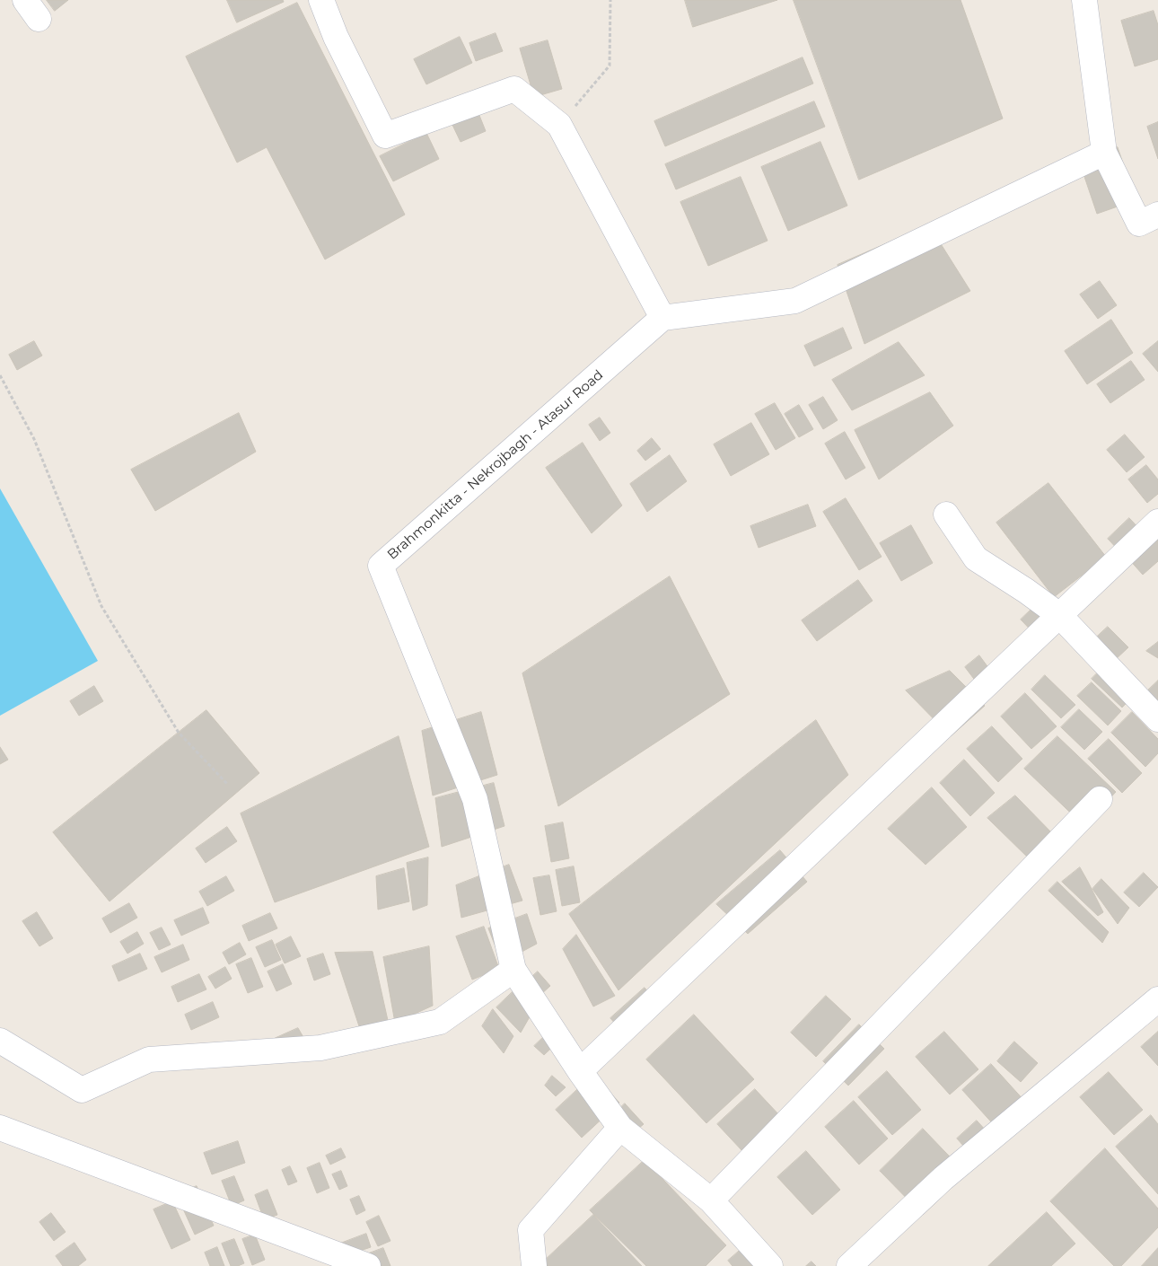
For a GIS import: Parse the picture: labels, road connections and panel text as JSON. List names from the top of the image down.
{
  "streets": {
    "street": ["Brahmonkitta - Nekrojbagh - Atasur Road"]
  }
}
